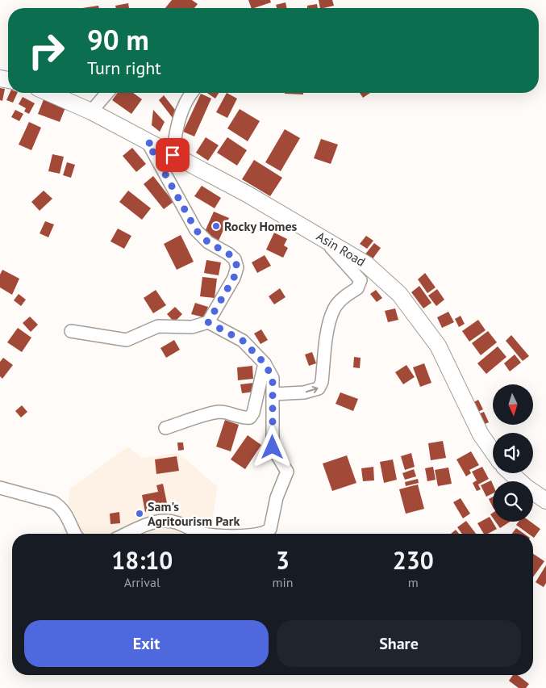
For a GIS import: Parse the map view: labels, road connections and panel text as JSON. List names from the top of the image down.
{
  "streets": {
    "main road": ["Asin Road"]
  },
  "places": ["Rocky Homes", "Sam's Agritourism Park"],
  "north": "bottom",
  "page": {
    "turn": ["90 m", "Turn right"],
    "eta": [
      "18:10",
      "Arrival",
      "3",
      "min",
      "230",
      "m"
    ],
    "buttons": ["Exit", "Share"]
  }
}
